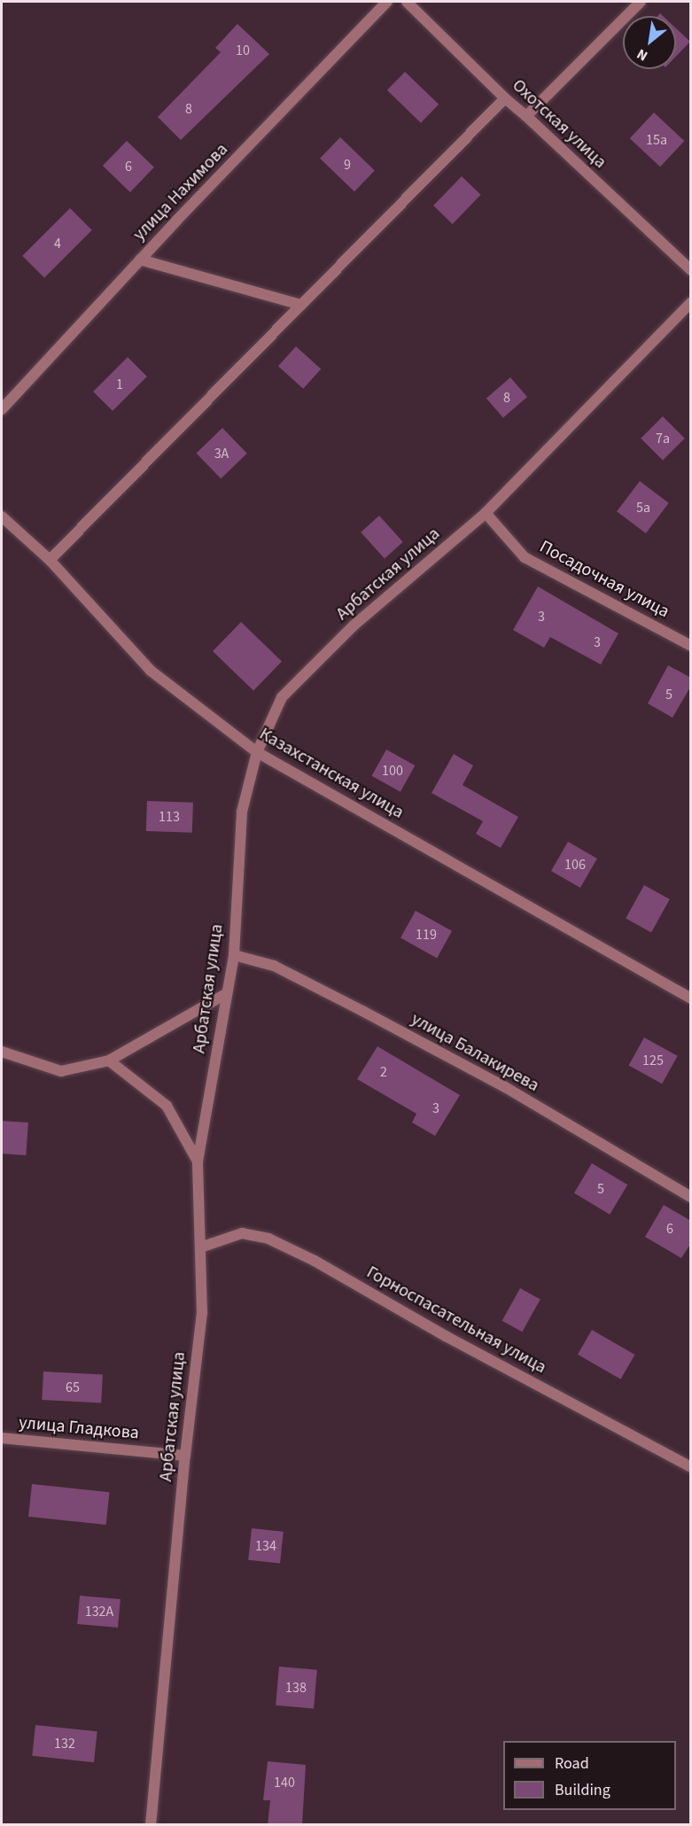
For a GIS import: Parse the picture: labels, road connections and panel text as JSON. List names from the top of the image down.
{
  "streets": {
    "street": [
      "Охотская улица",
      "улица Нахимова",
      "Арбатская улица",
      "Посадочная улица",
      "Казахстанская улица",
      "улица Балакирева",
      "Горноспасательная улица",
      "улица Гладкова"
    ]
  },
  "crossings": [
    ["Арбатская улица", "Посадочная улица"],
    ["Арбатская улица", "Казахстанская улица"],
    ["Арбатская улица", "улица Балакирева"],
    ["Арбатская улица", "Горноспасательная улица"],
    ["Арбатская улица", "улица Гладкова"]
  ],
  "house_numbers": [
    "10",
    "8",
    "15а",
    "9",
    "6",
    "4",
    "1",
    "8",
    "7а",
    "3А",
    "5а",
    "3",
    "3",
    "5",
    "100",
    "113",
    "106",
    "119",
    "125",
    "2",
    "3",
    "5",
    "6",
    "65",
    "134",
    "132А",
    "138",
    "132",
    "140"
  ],
  "legend": ["Road", "Building"],
  "north": "bottom left"
}
